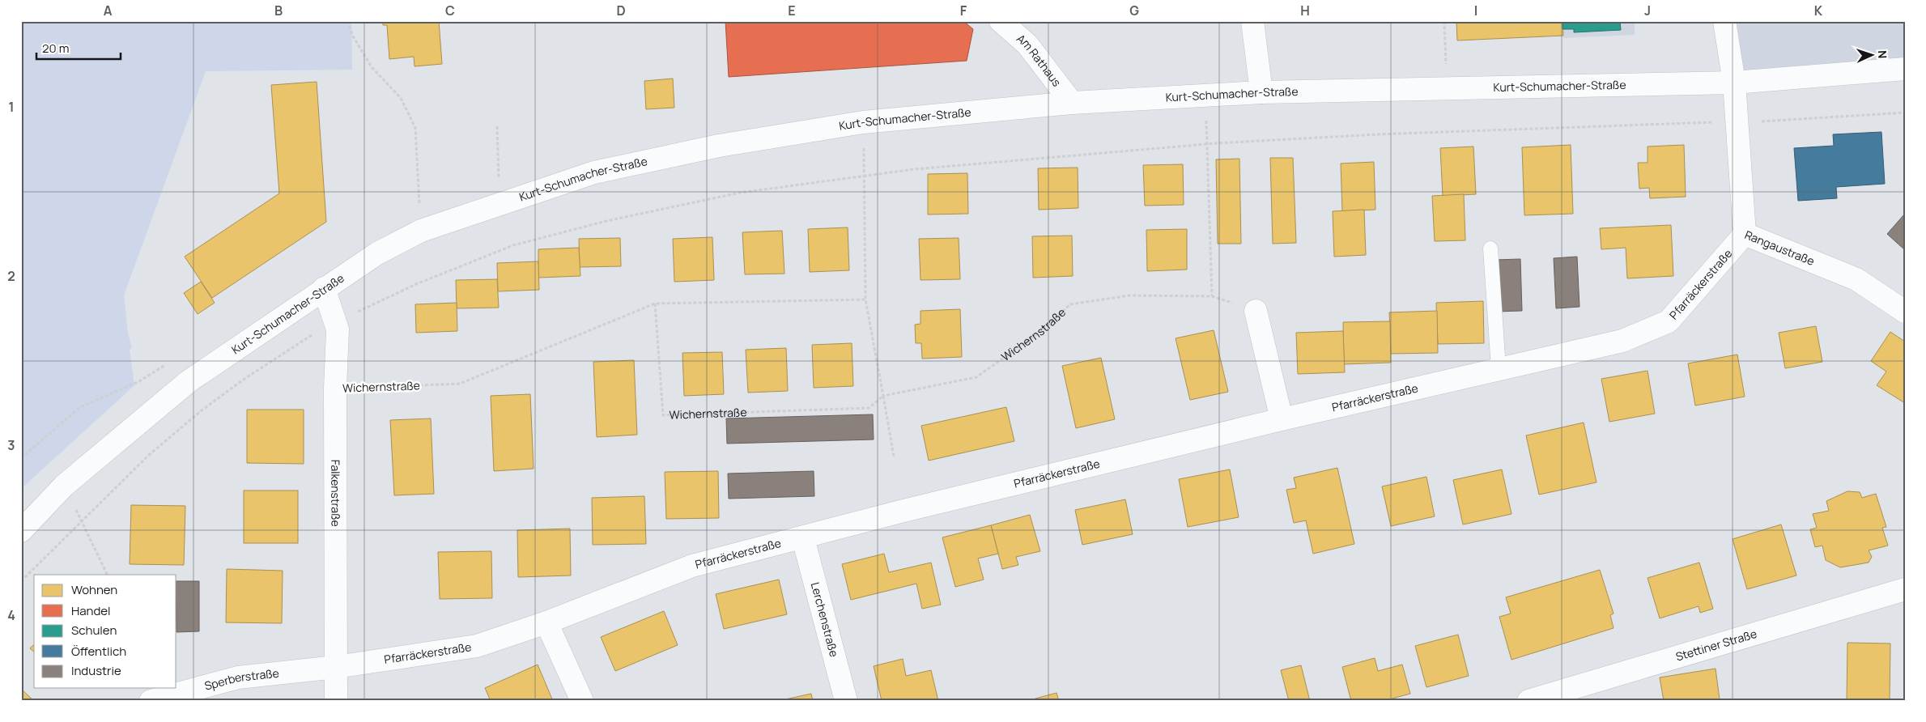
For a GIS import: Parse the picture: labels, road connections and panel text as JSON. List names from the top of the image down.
{
  "streets": {
    "street": [
      "Am Rathaus",
      "Kurt-Schumacher-Straße",
      "Rangaustraße",
      "Pfarräckerstraße",
      "Falkenstraße",
      "Lerchenstraße",
      "Stettiner Straße",
      "Sperberstraße"
    ],
    "path": ["Wichernstraße"]
  },
  "crossings": [
    ["Am Rathaus", "Kurt-Schumacher-Straße"],
    ["Kurt-Schumacher-Straße", "Rangaustraße"],
    ["Kurt-Schumacher-Straße", "Falkenstraße"],
    ["Rangaustraße", "Pfarräckerstraße"],
    ["Pfarräckerstraße", "Falkenstraße"],
    ["Pfarräckerstraße", "Lerchenstraße"],
    ["Pfarräckerstraße", "Sperberstraße"],
    ["Wichernstraße", "Falkenstraße"],
    ["Falkenstraße", "Sperberstraße"]
  ],
  "legend": [
    "Wohnen",
    "Handel",
    "Schulen",
    "Öffentlich",
    "Industrie"
  ],
  "scale_bar": "20 m",
  "north": "right",
  "grid": {
    "columns": [
      "A",
      "B",
      "C",
      "D",
      "E",
      "F",
      "G",
      "H",
      "I",
      "J",
      "K"
    ],
    "rows": [
      "1",
      "2",
      "3",
      "4"
    ]
  }
}
